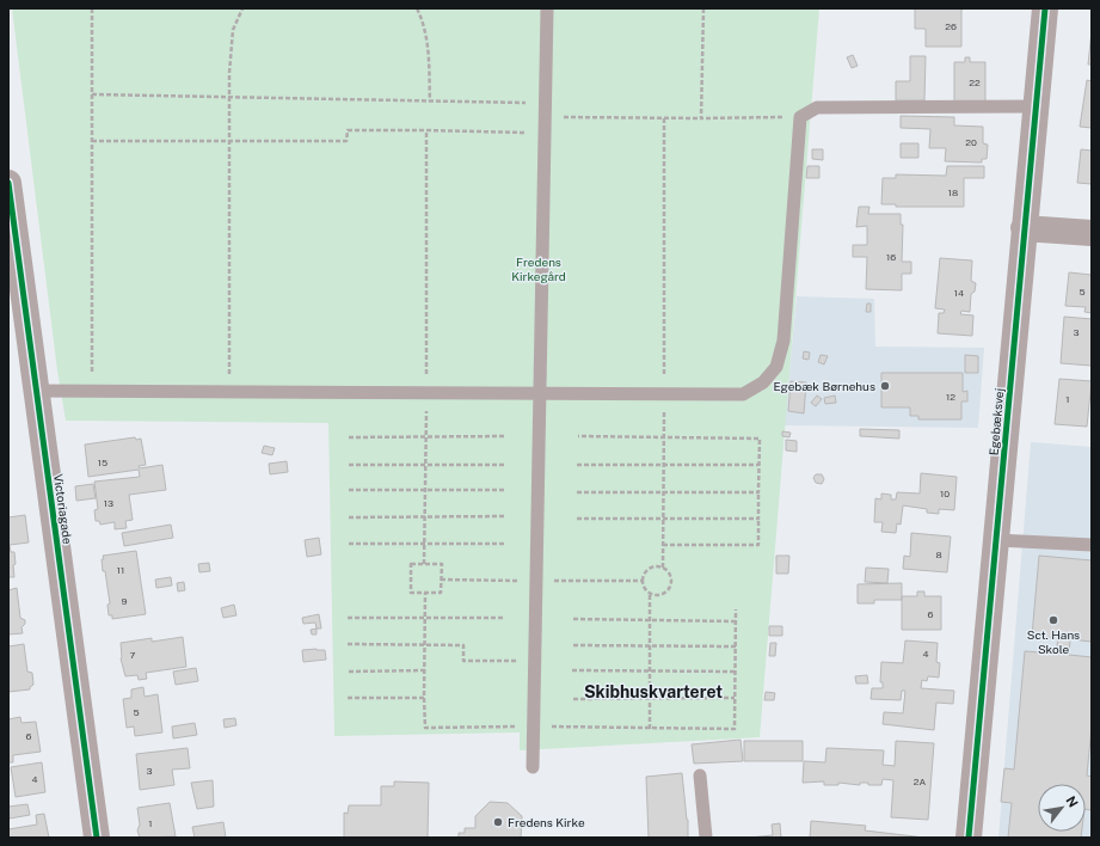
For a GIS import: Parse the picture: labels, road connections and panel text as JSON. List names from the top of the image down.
{
  "streets": {
    "street": ["Egebæksvej", "Victoriagade"]
  },
  "districts": ["Skibhuskvarteret"],
  "parks": ["Fredens Kirkegård"],
  "places": ["Egebæk Børnehus", "Sct. Hans Skole", "Fredens Kirke"],
  "house_numbers": [
    "26",
    "22",
    "20",
    "18",
    "16",
    "5",
    "14",
    "3",
    "12",
    "1",
    "15",
    "10",
    "13",
    "8",
    "11",
    "9",
    "6",
    "4",
    "7",
    "5",
    "6",
    "3",
    "4",
    "2A",
    "1"
  ],
  "north": "top right"
}
